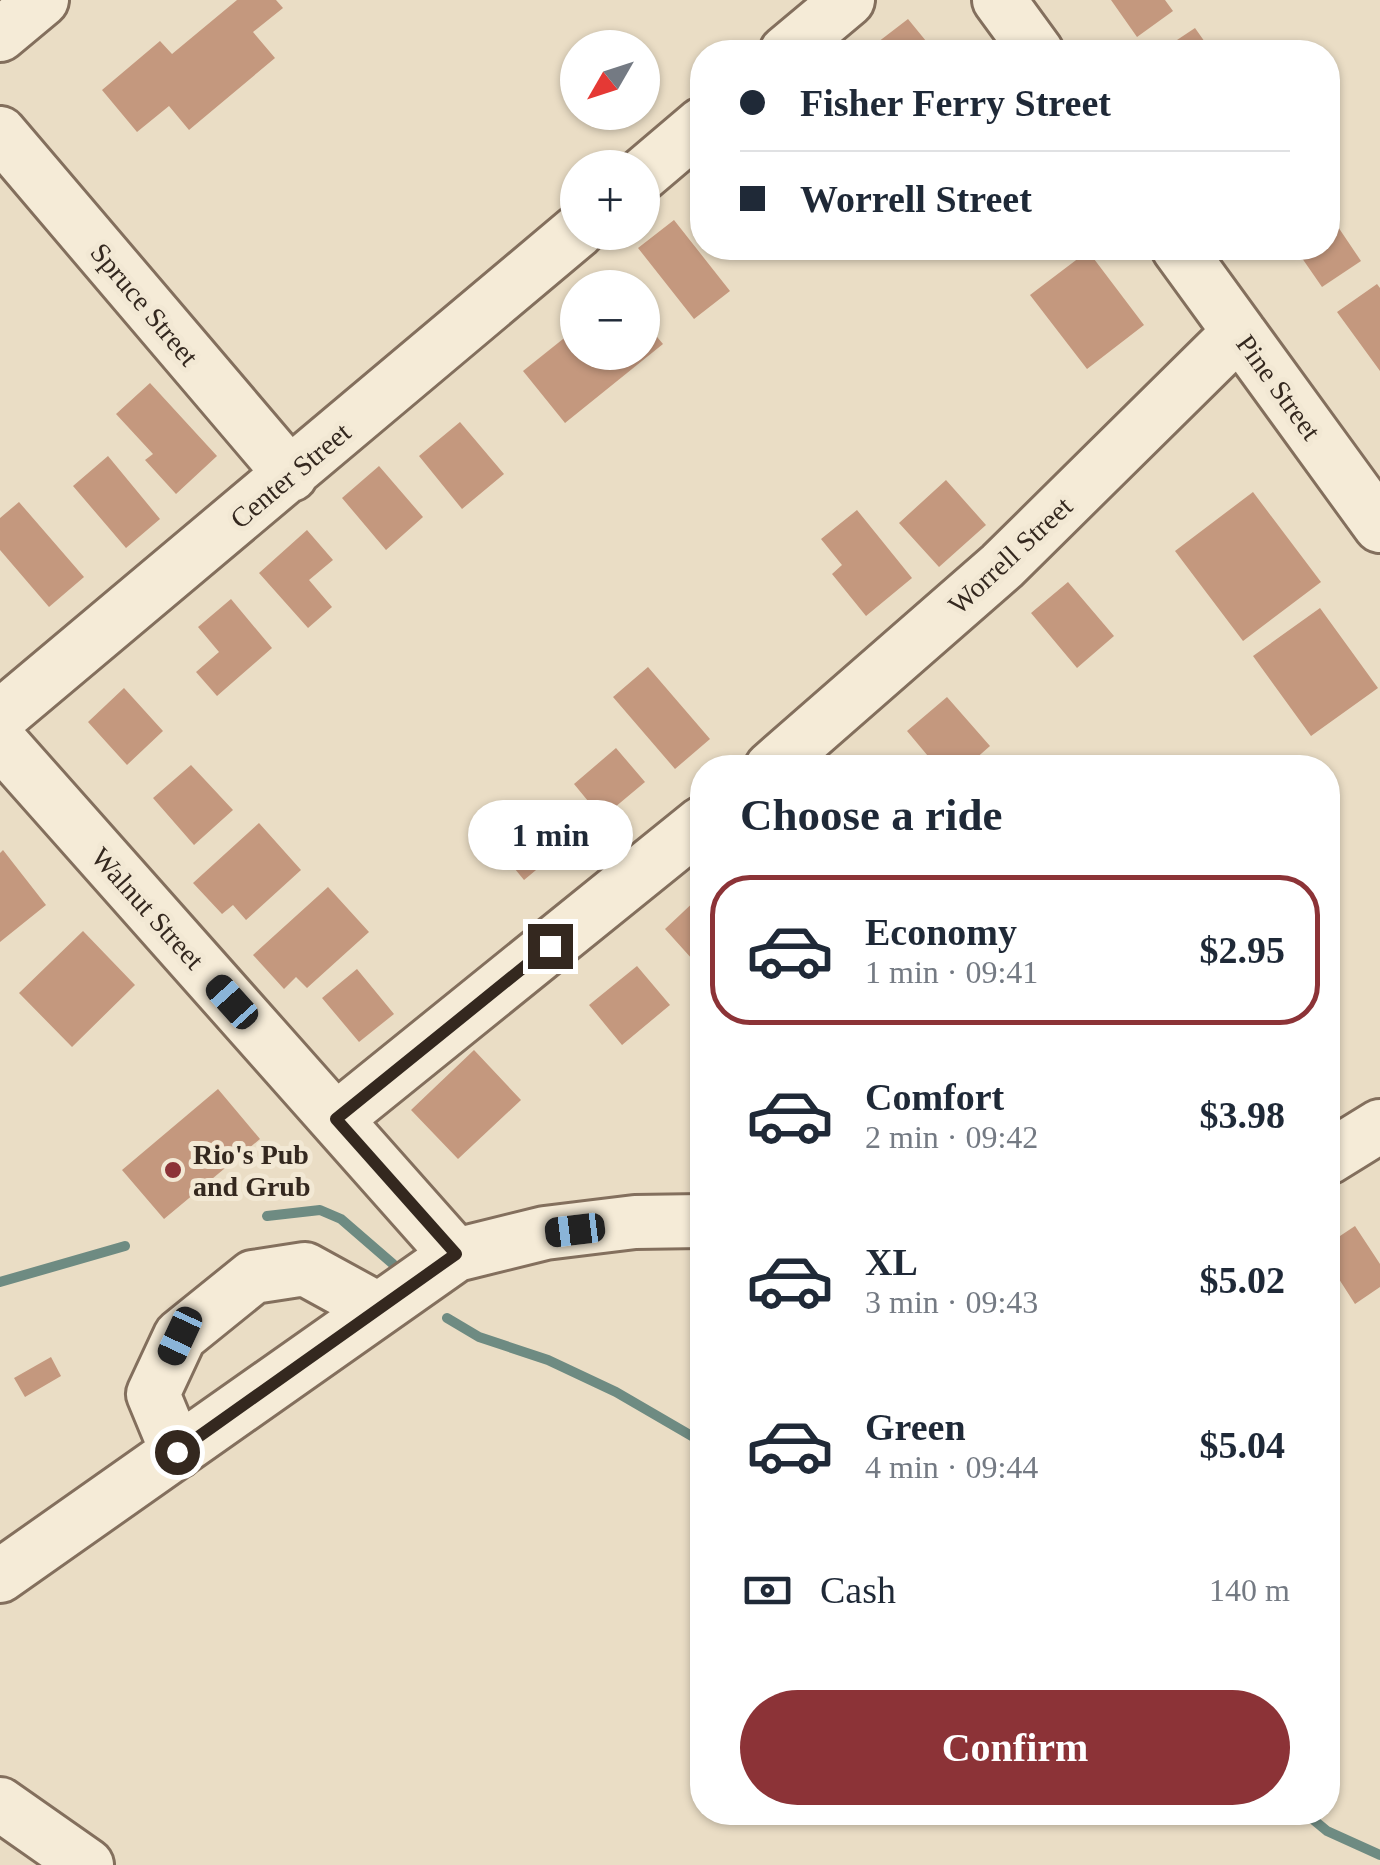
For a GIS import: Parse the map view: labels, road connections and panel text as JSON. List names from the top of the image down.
{
  "streets": {
    "street": [
      "Spruce Street",
      "Pine Street",
      "Center Street",
      "Worrell Street",
      "Walnut Street"
    ]
  },
  "crossings": [
    ["Spruce Street", "Center Street"],
    ["Pine Street", "Worrell Street"]
  ],
  "places": ["Rio's Pub and Grub"],
  "north": "bottom left",
  "page": {
    "map_buttons": ["+", "−"],
    "banner": ["Fisher Ferry Street", "Worrell Street"],
    "heading": "Choose a ride",
    "bubble": "1 min",
    "list": [
      {
        "name": "Economy",
        "note": "1 min · 09:41",
        "value": "$2.95"
      },
      {
        "name": "Comfort",
        "note": "2 min · 09:42",
        "value": "$3.98"
      },
      {
        "name": "XL",
        "note": "3 min · 09:43",
        "value": "$5.02"
      },
      {
        "name": "Green",
        "note": "4 min · 09:44",
        "value": "$5.04"
      }
    ],
    "pay": ["Cash", "140 m"],
    "buttons": "Confirm"
  }
}
